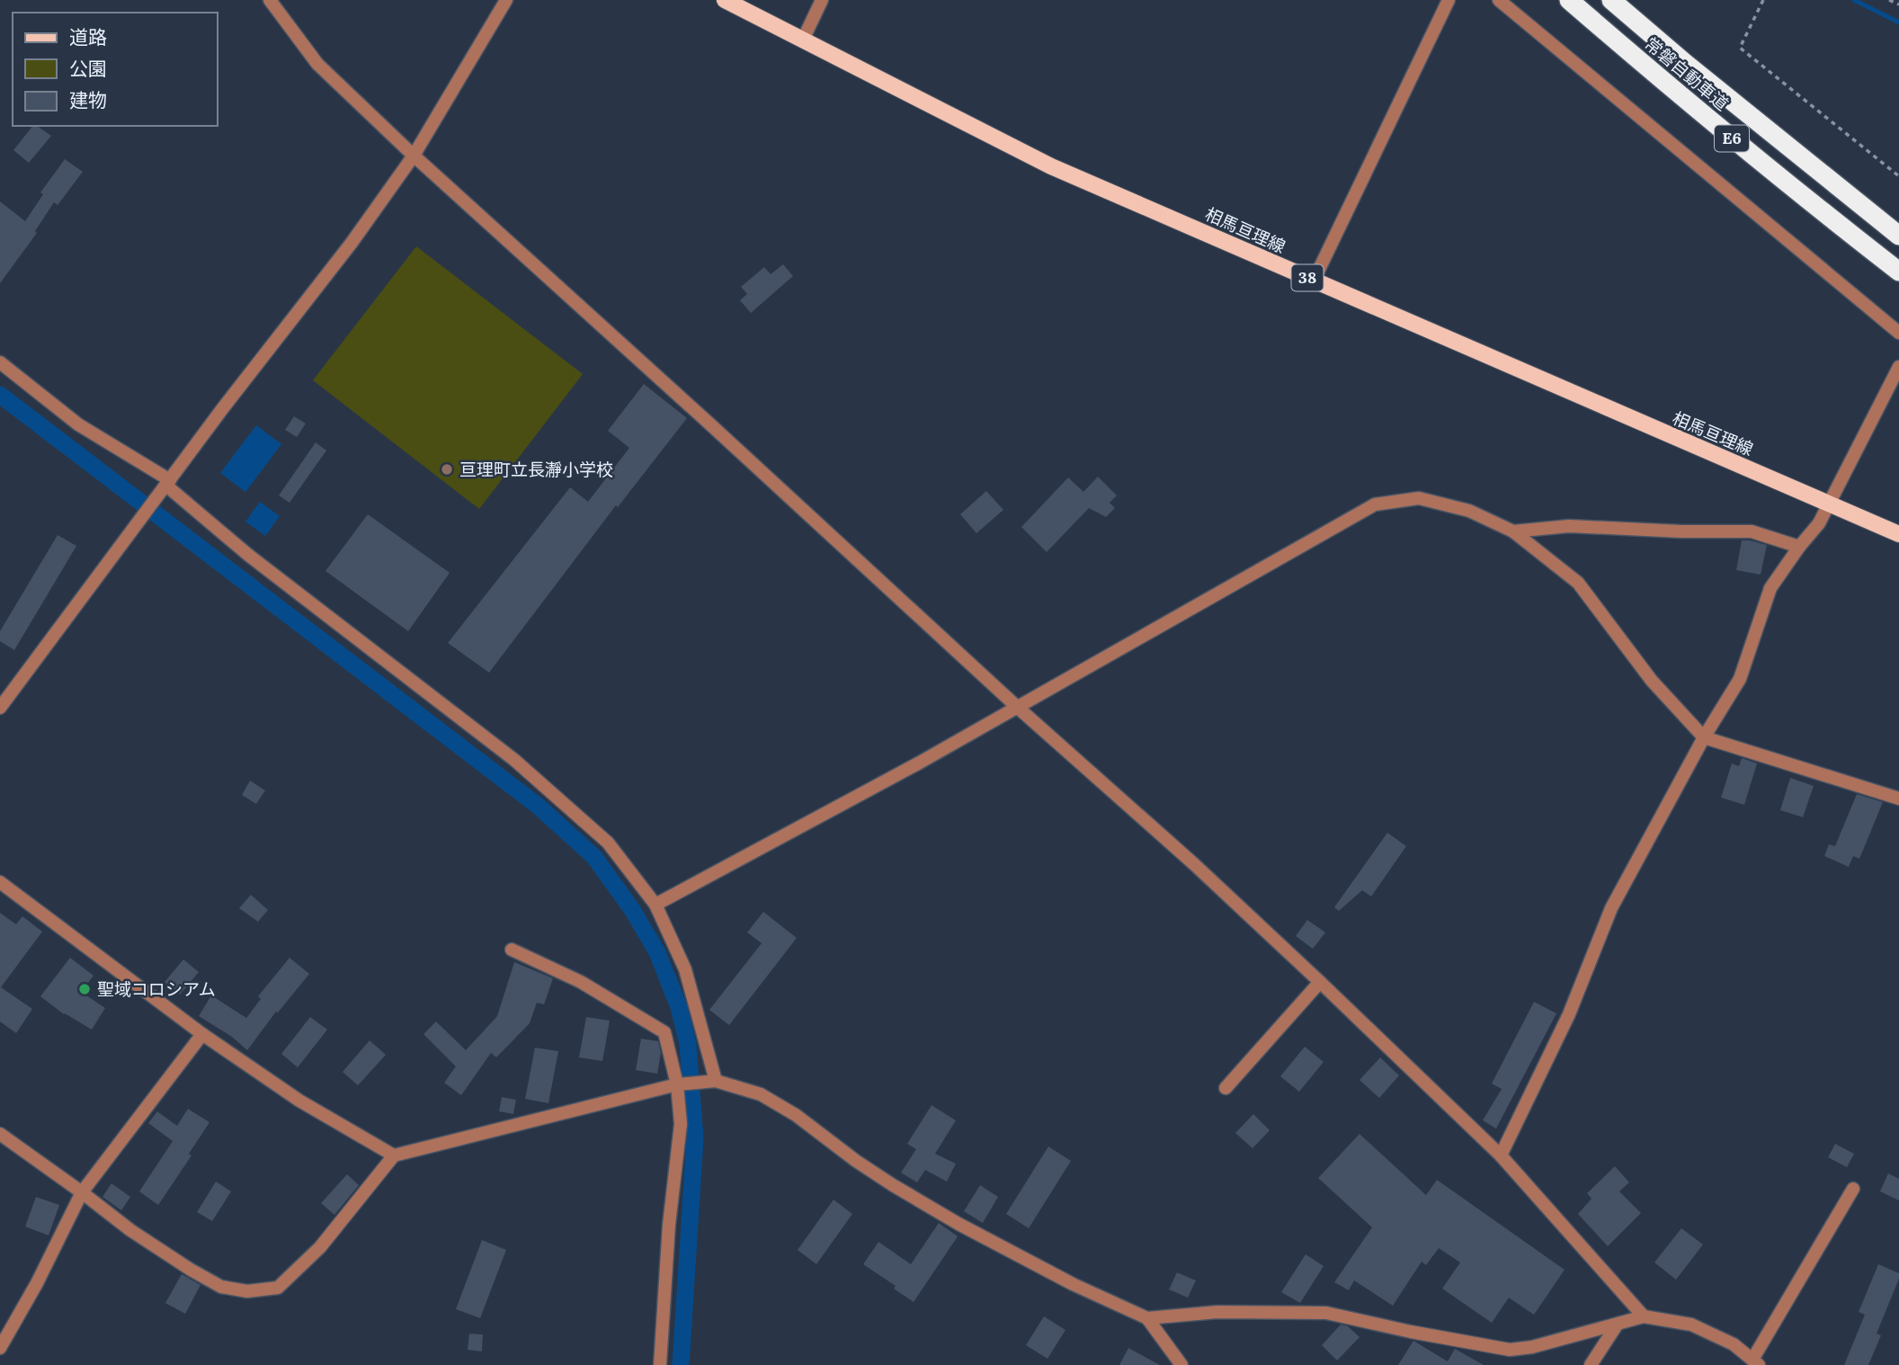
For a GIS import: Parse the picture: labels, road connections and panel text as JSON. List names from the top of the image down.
{
  "streets": {
    "highway": ["常磐自動車道", "E6"],
    "main road": ["相馬亘理線", "38"]
  },
  "places": ["亘理町立長瀞小学校", "聖域コロシアム"],
  "legend": ["道路", "公園", "建物"]
}
